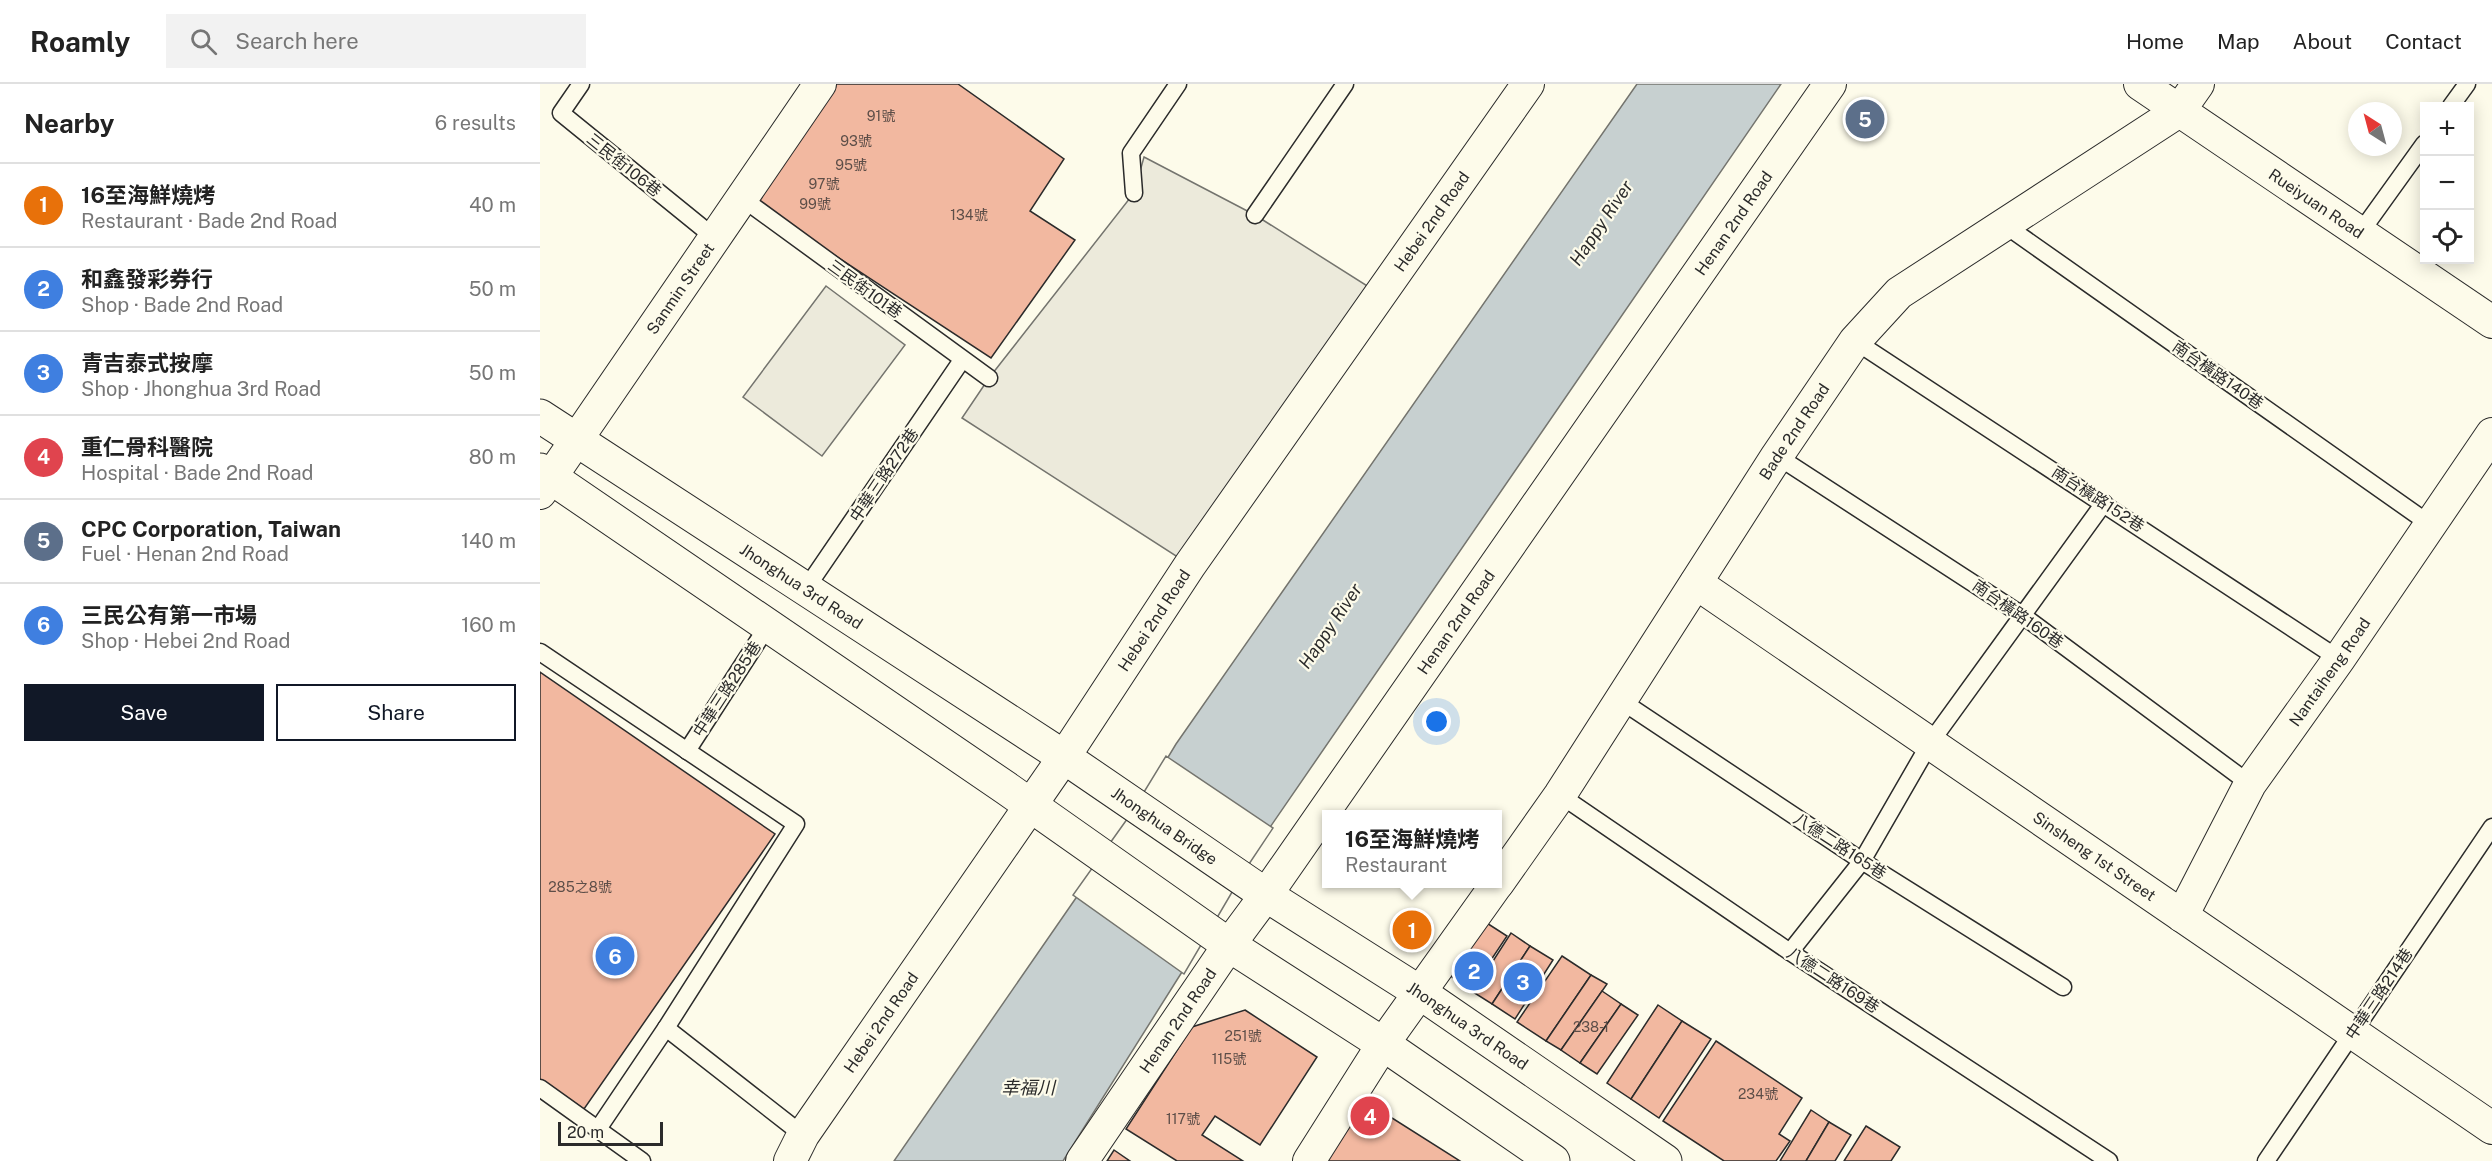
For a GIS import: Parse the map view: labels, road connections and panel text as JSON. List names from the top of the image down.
{
  "streets": {
    "main road": ["Jhonghua 3rd Road", "Jhonghua Bridge"],
    "street": [
      "Rueiyuan Road",
      "Hebei 2nd Road",
      "Henan 2nd Road",
      "Sanmin Street",
      "Bade 2nd Road",
      "Nantaiheng Road",
      "Sinsheng 1st Street"
    ],
    "lane": [
      "三民街106巷",
      "三民街101巷",
      "南台橫路140巷",
      "中華三路272巷",
      "南台橫路152巷",
      "南台橫路160巷",
      "中華三路285巷",
      "八德二路165巷",
      "八德二路169巷",
      "中華三路214巷"
    ]
  },
  "crossings": [
    ["三民街106巷", "Sanmin Street"],
    ["Rueiyuan Road", "Bade 2nd Road"],
    ["Hebei 2nd Road", "Jhonghua 3rd Road"],
    ["Hebei 2nd Road", "Jhonghua Bridge"],
    ["Henan 2nd Road", "Jhonghua 3rd Road"],
    ["Henan 2nd Road", "Jhonghua Bridge"],
    ["Sanmin Street", "三民街101巷"],
    ["Sanmin Street", "Jhonghua 3rd Road"],
    ["三民街101巷", "中華三路272巷"],
    ["南台橫路140巷", "Bade 2nd Road"],
    ["南台橫路140巷", "Nantaiheng Road"],
    ["Bade 2nd Road", "南台橫路152巷"],
    ["Bade 2nd Road", "Jhonghua 3rd Road"],
    ["Bade 2nd Road", "南台橫路160巷"],
    ["Bade 2nd Road", "八德二路165巷"],
    ["Bade 2nd Road", "Sinsheng 1st Street"],
    ["Bade 2nd Road", "八德二路169巷"],
    ["中華三路272巷", "Jhonghua 3rd Road"],
    ["南台橫路152巷", "Nantaiheng Road"],
    ["Jhonghua 3rd Road", "Jhonghua Bridge"],
    ["南台橫路160巷", "Nantaiheng Road"],
    ["Nantaiheng Road", "Sinsheng 1st Street"],
    ["Sinsheng 1st Street", "中華三路214巷"]
  ],
  "water": ["Happy River", "幸福川"],
  "house_numbers": [
    "91號",
    "93號",
    "95號",
    "97號",
    "99號",
    "134號",
    "285之8號",
    "238-1",
    "251號",
    "115號",
    "234號",
    "117號"
  ],
  "scale_bar": "20 m",
  "north": "top left",
  "page": {
    "header": "Roamly",
    "search": "Search here",
    "nav": [
      "Home",
      "Map",
      "About",
      "Contact"
    ],
    "heading": ["Nearby", "6 results"],
    "pins": [
      "5",
      "1",
      "6",
      "2",
      "3",
      "4"
    ],
    "map_buttons": ["+", "−"],
    "list": [
      {
        "mark": "1",
        "name": "16至海鮮燒烤",
        "note": "Restaurant · Bade 2nd Road",
        "value": "40 m"
      },
      {
        "mark": "2",
        "name": "和鑫發彩券行",
        "note": "Shop · Bade 2nd Road",
        "value": "50 m"
      },
      {
        "mark": "3",
        "name": "青吉泰式按摩",
        "note": "Shop · Jhonghua 3rd Road",
        "value": "50 m"
      },
      {
        "mark": "4",
        "name": "重仁骨科醫院",
        "note": "Hospital · Bade 2nd Road",
        "value": "80 m"
      },
      {
        "mark": "5",
        "name": "CPC Corporation, Taiwan",
        "note": "Fuel · Henan 2nd Road",
        "value": "140 m"
      },
      {
        "mark": "6",
        "name": "三民公有第一市場",
        "note": "Shop · Hebei 2nd Road",
        "value": "160 m"
      }
    ],
    "buttons": ["Save", "Share"],
    "popup": ["16至海鮮燒烤", "Restaurant"],
    "scale": "20 m"
  }
}
